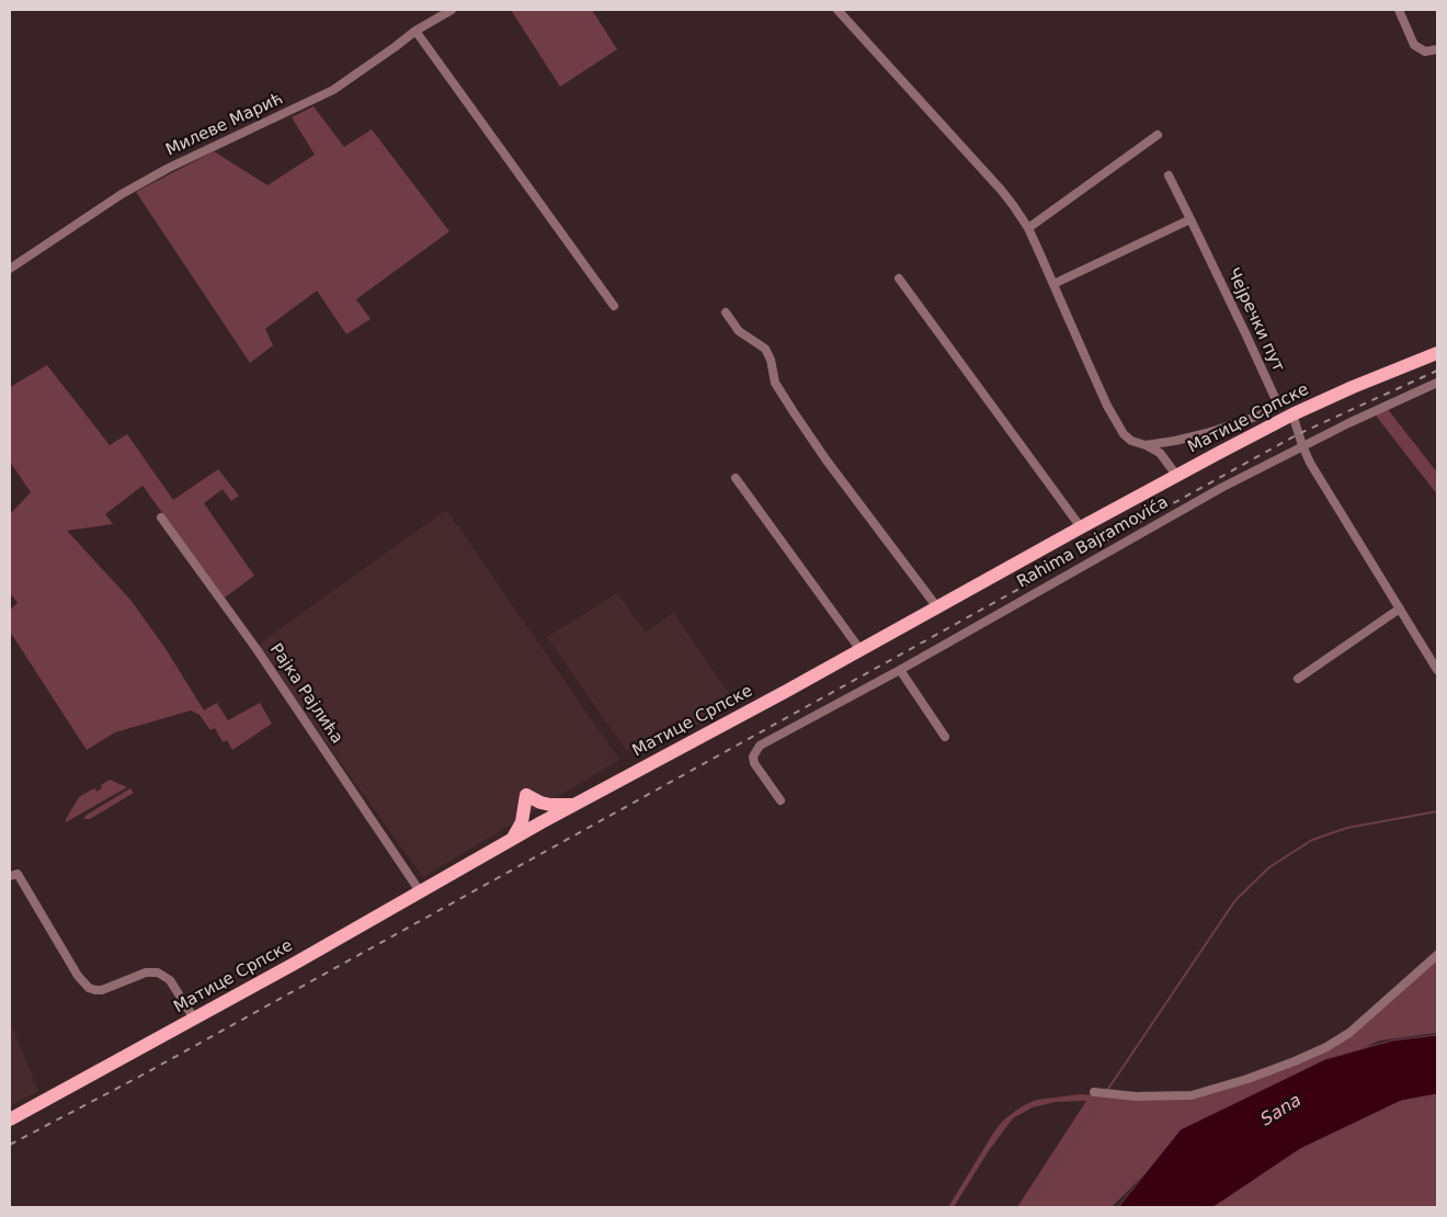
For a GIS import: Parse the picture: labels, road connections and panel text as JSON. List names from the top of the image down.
{
  "streets": {
    "main road": ["Матице Српске"],
    "street": [
      "Милеве Мaрић",
      "Чејречки пут",
      "Rahima Bajramovića",
      "Рајка Рајлића"
    ]
  },
  "crossings": [
    ["Матице Српске", "Рајка Рајлића"]
  ],
  "water": ["Sana"]
}
